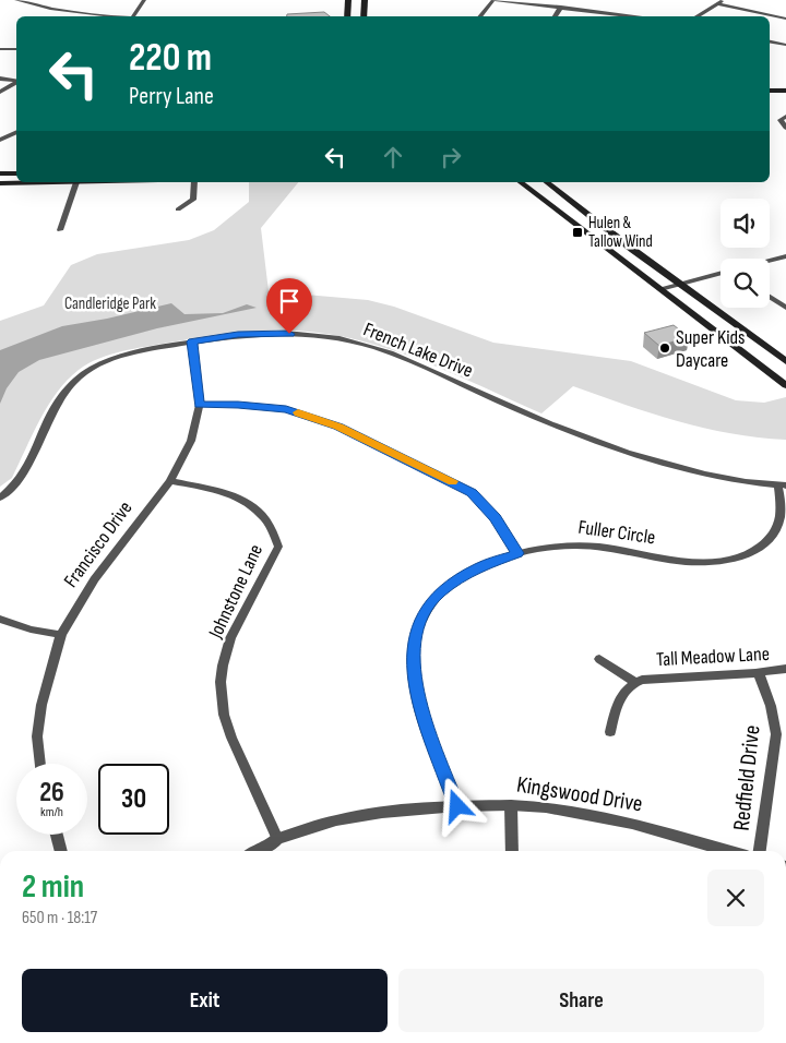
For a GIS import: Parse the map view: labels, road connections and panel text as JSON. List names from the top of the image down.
{
  "streets": {
    "street": [
      "French Lake Drive",
      "Fuller Circle",
      "Francisco Drive",
      "Johnstone Lane",
      "Tall Meadow Lane",
      "Redfield Drive",
      "Kingswood Drive"
    ]
  },
  "crossings": [
    ["French Lake Drive", "Fuller Circle"],
    ["French Lake Drive", "Francisco Drive"],
    ["Fuller Circle", "Kingswood Drive"],
    ["Francisco Drive", "Johnstone Lane"],
    ["Johnstone Lane", "Kingswood Drive"],
    ["Tall Meadow Lane", "Redfield Drive"]
  ],
  "parks": ["Candleridge Park"],
  "places": {
    "transit": ["Hulen & Tallow Wind"],
    "other": ["Super Kids Daycare"]
  },
  "page": {
    "turn": ["220 m", "Perry Lane"],
    "speed": "26 km/h",
    "limit": "30",
    "heading": ["2 min", "650 m · 18:17"],
    "buttons": ["Exit", "Share"]
  }
}
